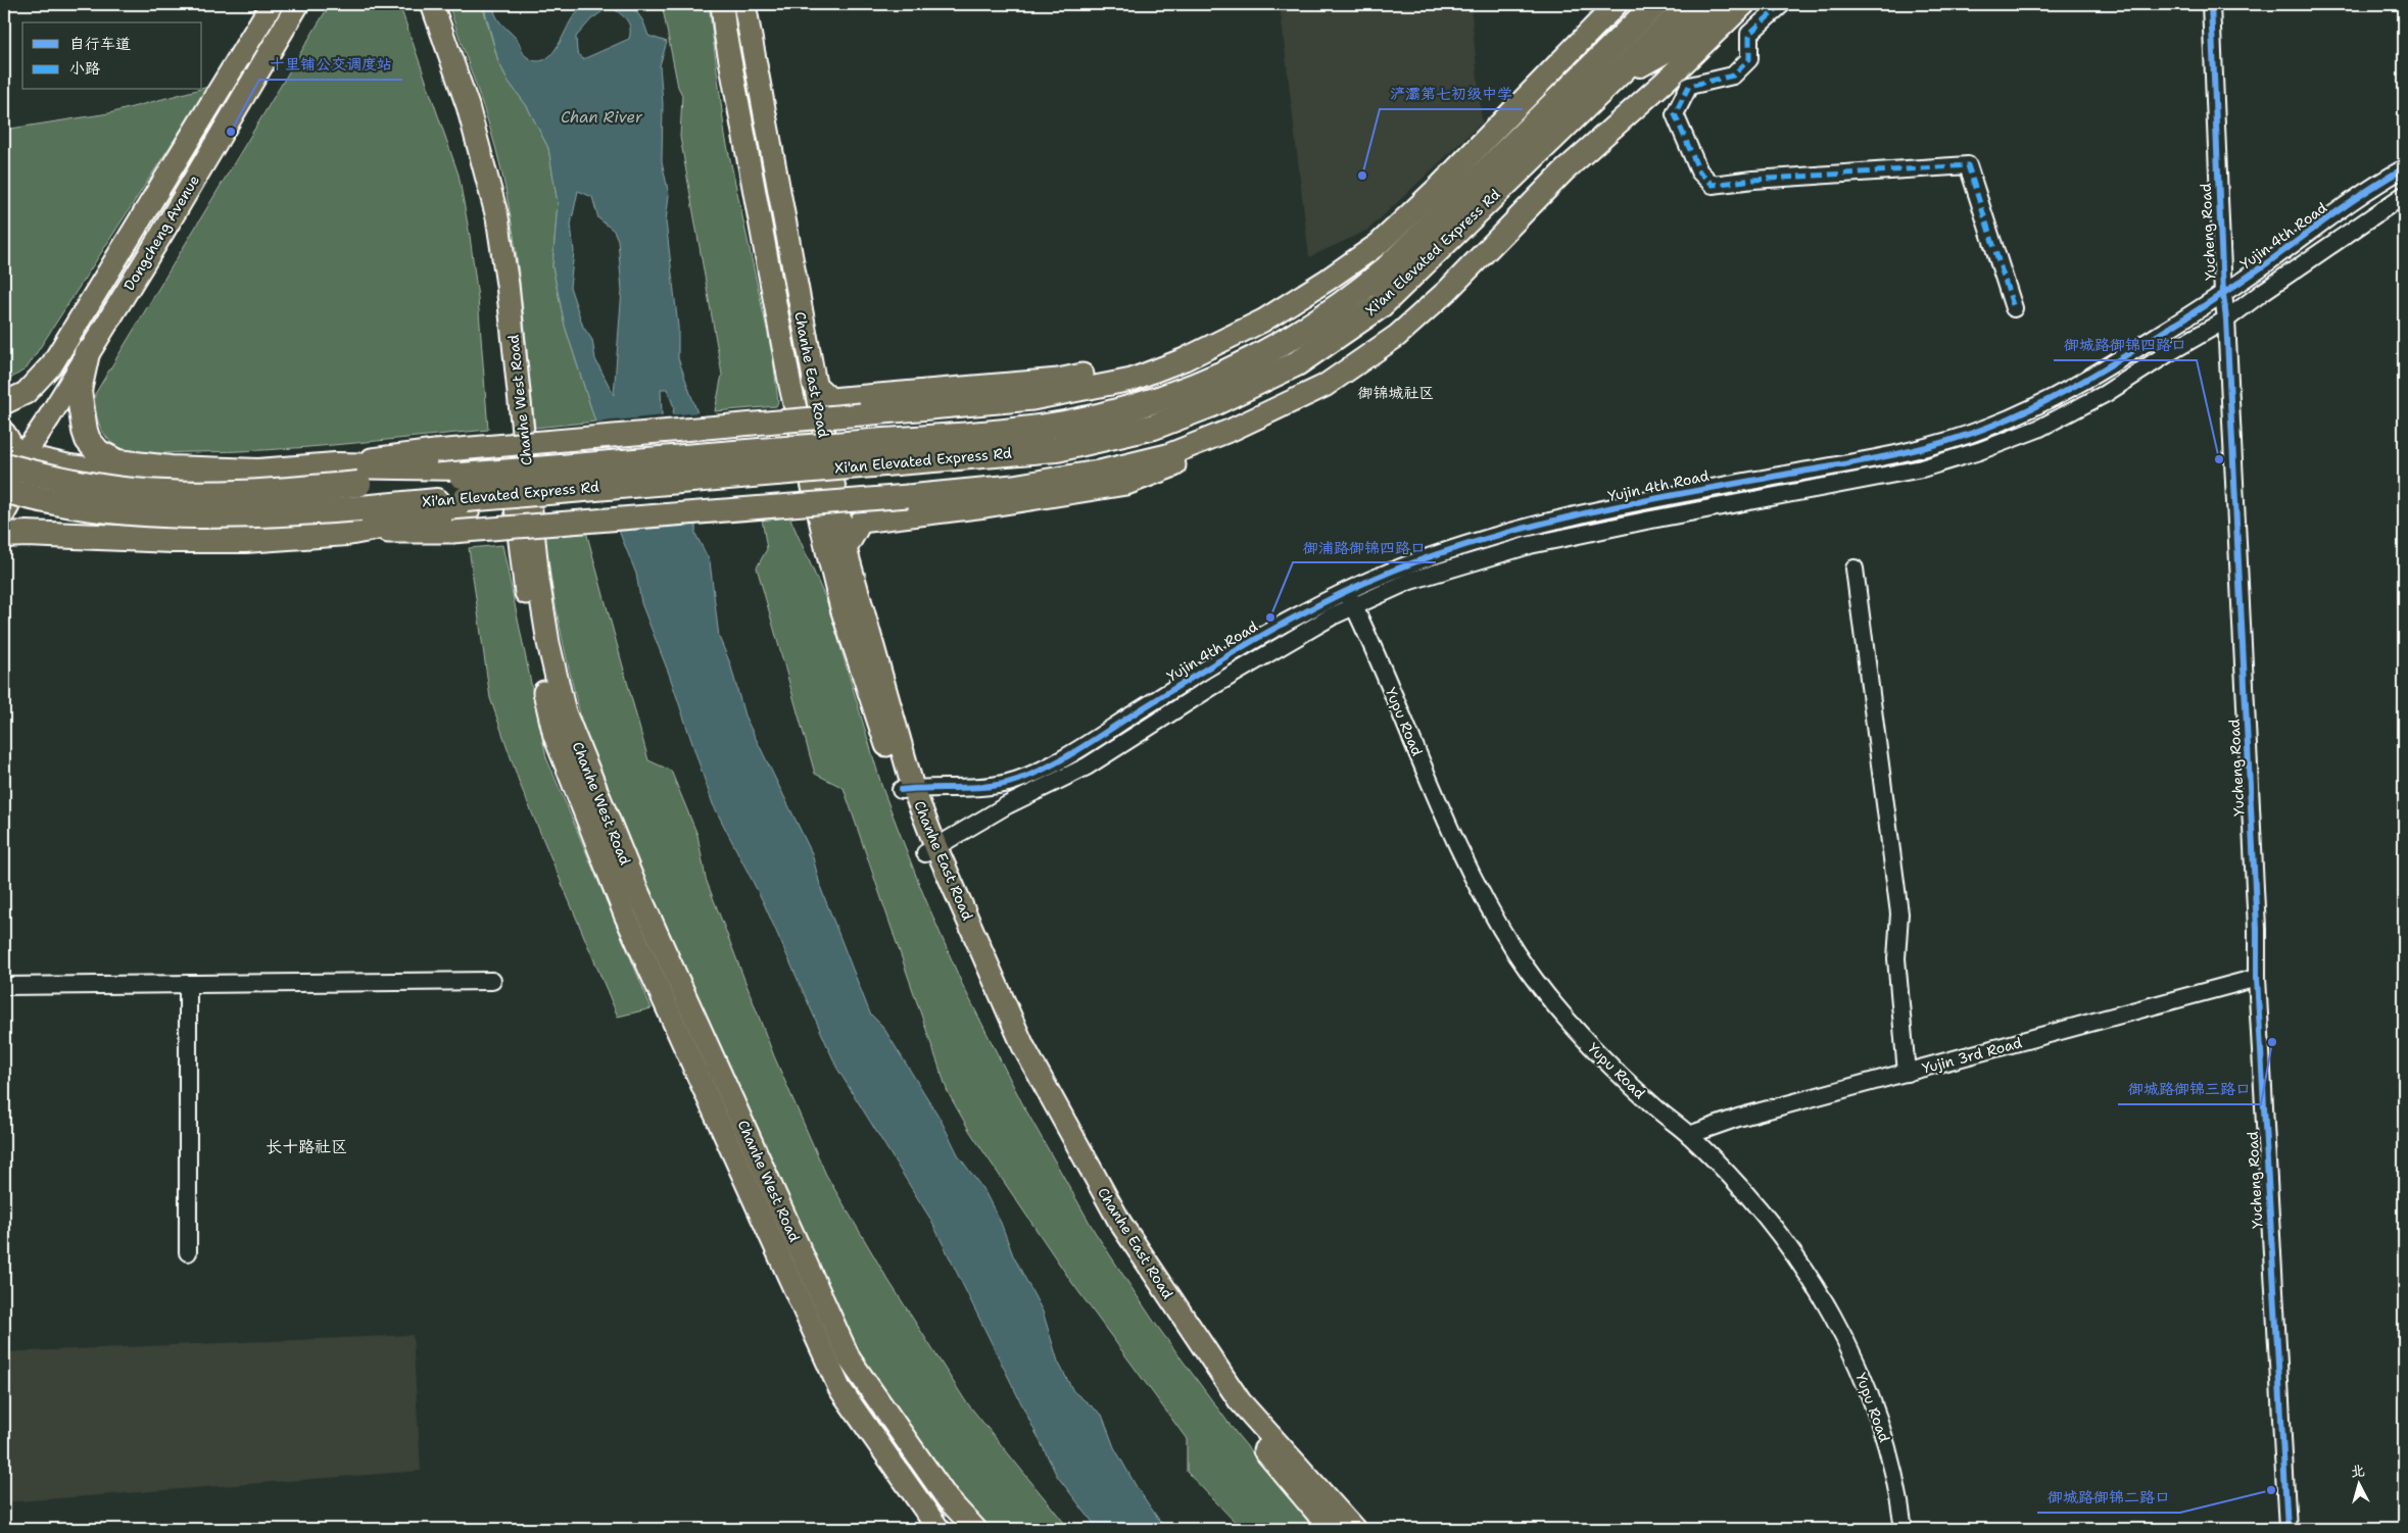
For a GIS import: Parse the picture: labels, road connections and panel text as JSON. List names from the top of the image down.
{
  "streets": {
    "highway": ["Xi'an Elevated Express Rd"],
    "main road": ["Dongcheng Avenue", "Chanhe East Road", "Chanhe West Road"],
    "street": [
      "Yucheng Road",
      "Yujin 4th Road",
      "Yupu Road",
      "Yujin 3rd Road"
    ]
  },
  "crossings": [
    ["Yucheng Road", "Yujin 4th Road"],
    ["Yucheng Road", "Yujin 3rd Road"],
    ["Dongcheng Avenue", "Xi'an Elevated Express Rd"],
    ["Yujin 4th Road", "Chanhe East Road"],
    ["Yujin 4th Road", "Yupu Road"],
    ["Yupu Road", "Yujin 3rd Road"]
  ],
  "districts": ["御锦城社区", "长十路社区"],
  "water": ["Chan River"],
  "places": [
    "十里铺公交调度站",
    "浐灞第七初级中学",
    "御城路御锦四路口",
    "御浦路御锦四路口",
    "御城路御锦三路口",
    "御城路御锦二路口"
  ],
  "legend": ["自行车道", "小路"],
  "north": "top"
}
